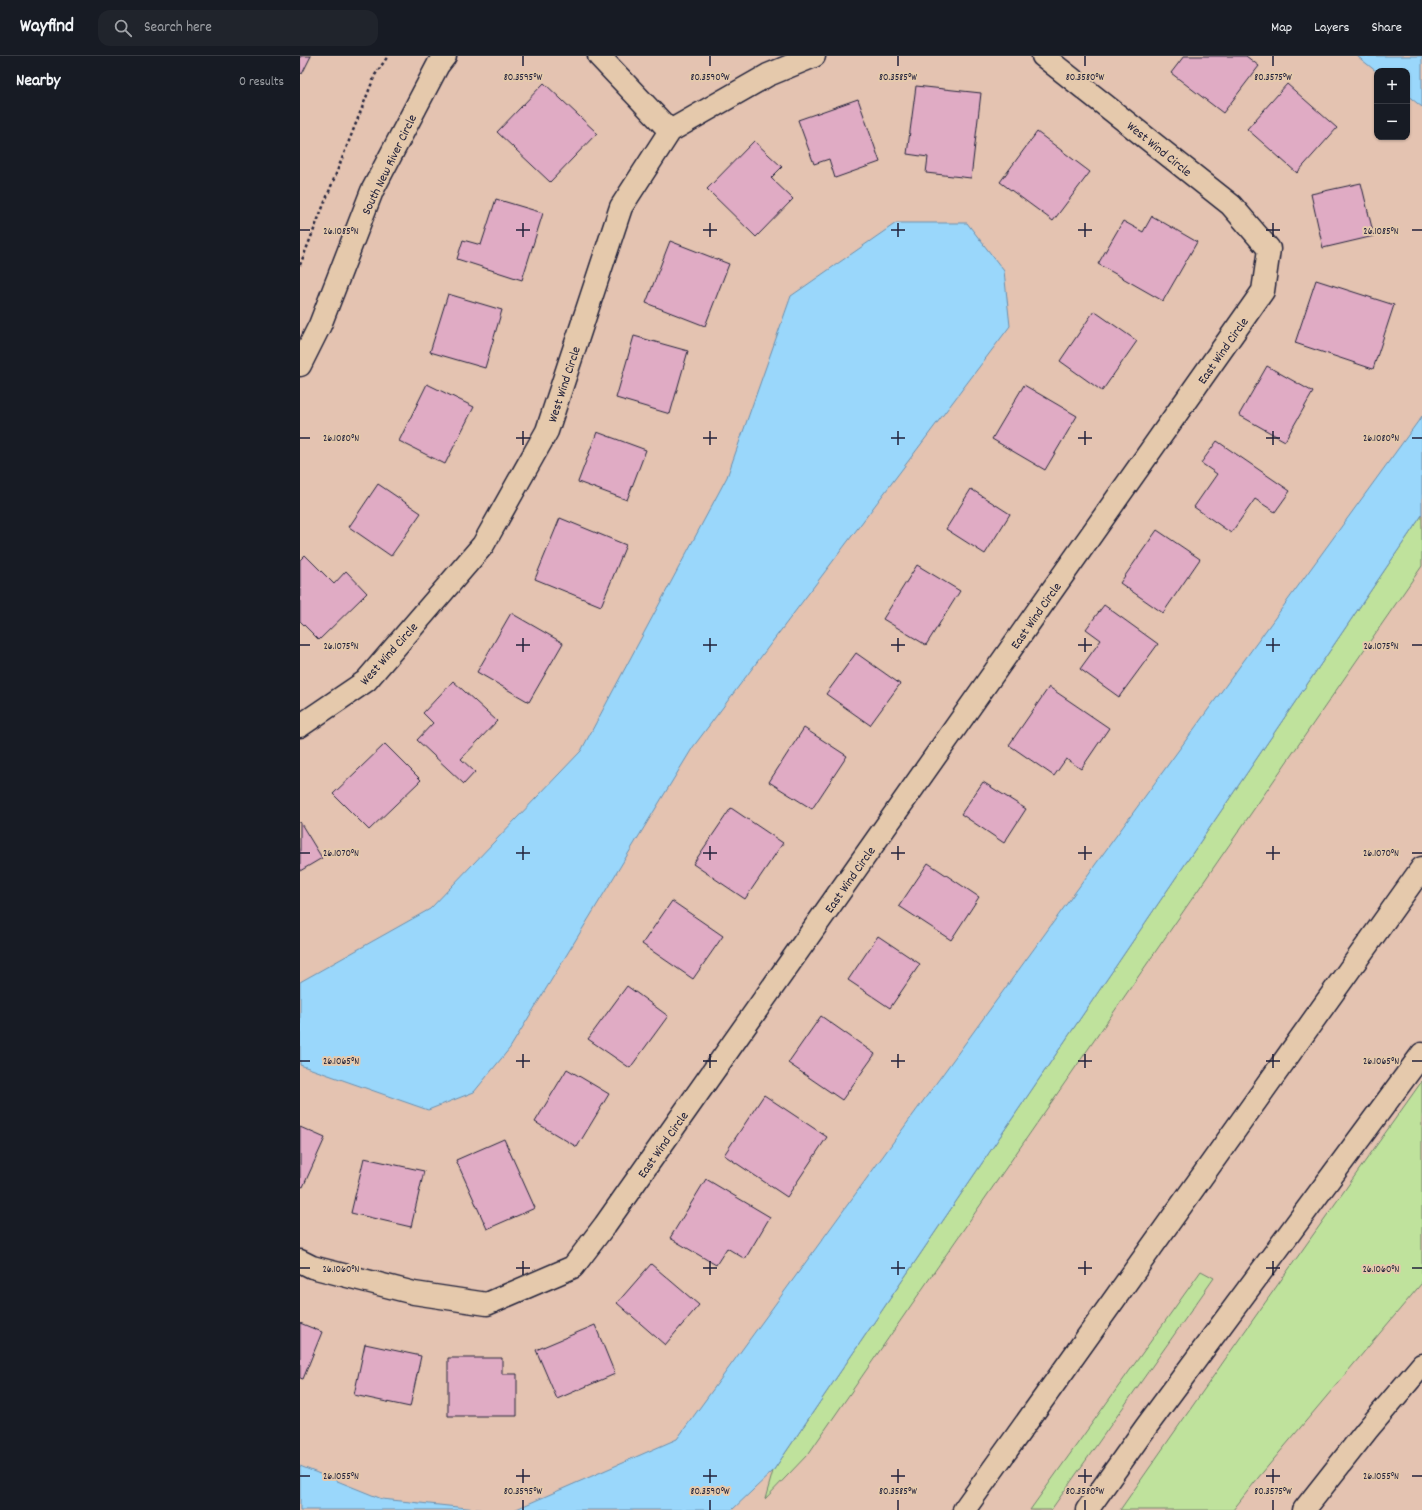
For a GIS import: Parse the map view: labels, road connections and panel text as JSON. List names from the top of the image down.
{
  "streets": {
    "main road": ["West Wind Circle", "South New River Circle", "East Wind Circle"]
  },
  "crossings": [
    ["West Wind Circle", "East Wind Circle"]
  ],
  "page": {
    "header": "Wayfind",
    "search": "Search here",
    "nav": ["Map", "Layers", "Share"],
    "heading": ["Nearby", "0 results"],
    "map_buttons": ["+", "−"]
  },
  "coordinates": [
    "80.3595°W",
    "80.3590°W",
    "80.3585°W",
    "80.3580°W",
    "80.3575°W",
    "26.1085°N",
    "26.1080°N",
    "26.1075°N",
    "26.1070°N",
    "26.1065°N",
    "26.1060°N",
    "26.1055°N"
  ]
}
